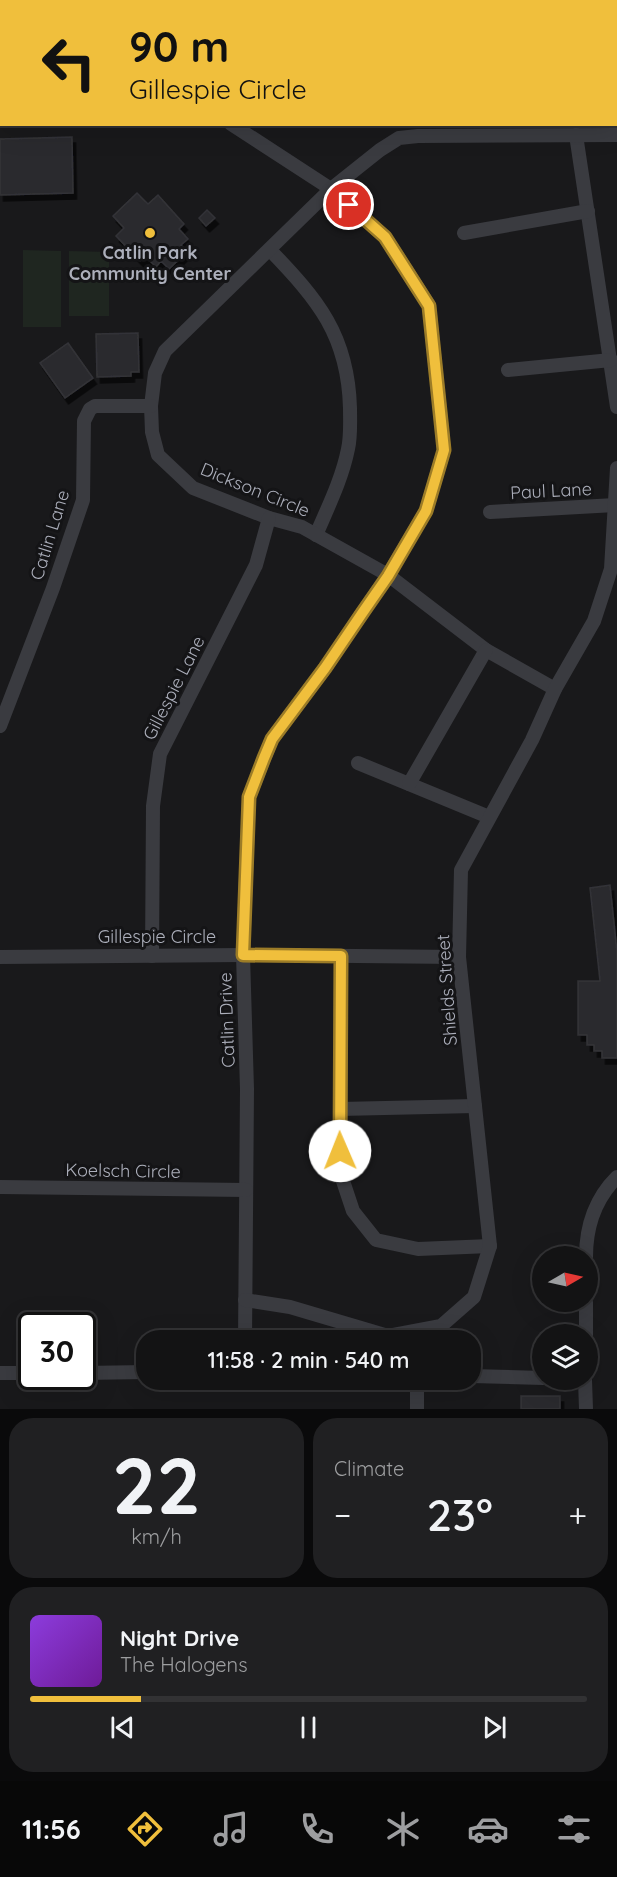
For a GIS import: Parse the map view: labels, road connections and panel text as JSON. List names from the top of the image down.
{
  "streets": {
    "street": [
      "Dickson Circle",
      "Paul Lane",
      "Catlin Lane",
      "Gillespie Lane",
      "Gillespie Circle",
      "Shields Street",
      "Catlin Drive",
      "Koelsch Circle"
    ]
  },
  "crossings": [
    ["Dickson Circle", "Catlin Lane"],
    ["Dickson Circle", "Gillespie Lane"],
    ["Dickson Circle", "Shields Street"],
    ["Dickson Circle", "Catlin Drive"],
    ["Paul Lane", "Shields Street"],
    ["Gillespie Lane", "Gillespie Circle"],
    ["Gillespie Circle", "Shields Street"],
    ["Gillespie Circle", "Catlin Drive"],
    ["Shields Street", "Catlin Drive"],
    ["Catlin Drive", "Koelsch Circle"]
  ],
  "places": ["Catlin Park Community Center"],
  "north": "right",
  "page": {
    "turn": ["90 m", "Gillespie Circle"],
    "limit": "30",
    "trip": "11:58 · 2 min · 540 m",
    "tile": [
      ["22", "km/h"],
      "Climate"
    ],
    "heat": ["−", "23°", "+"],
    "song": ["Night Drive", "The Halogens"],
    "tabs": "11:56"
  }
}
